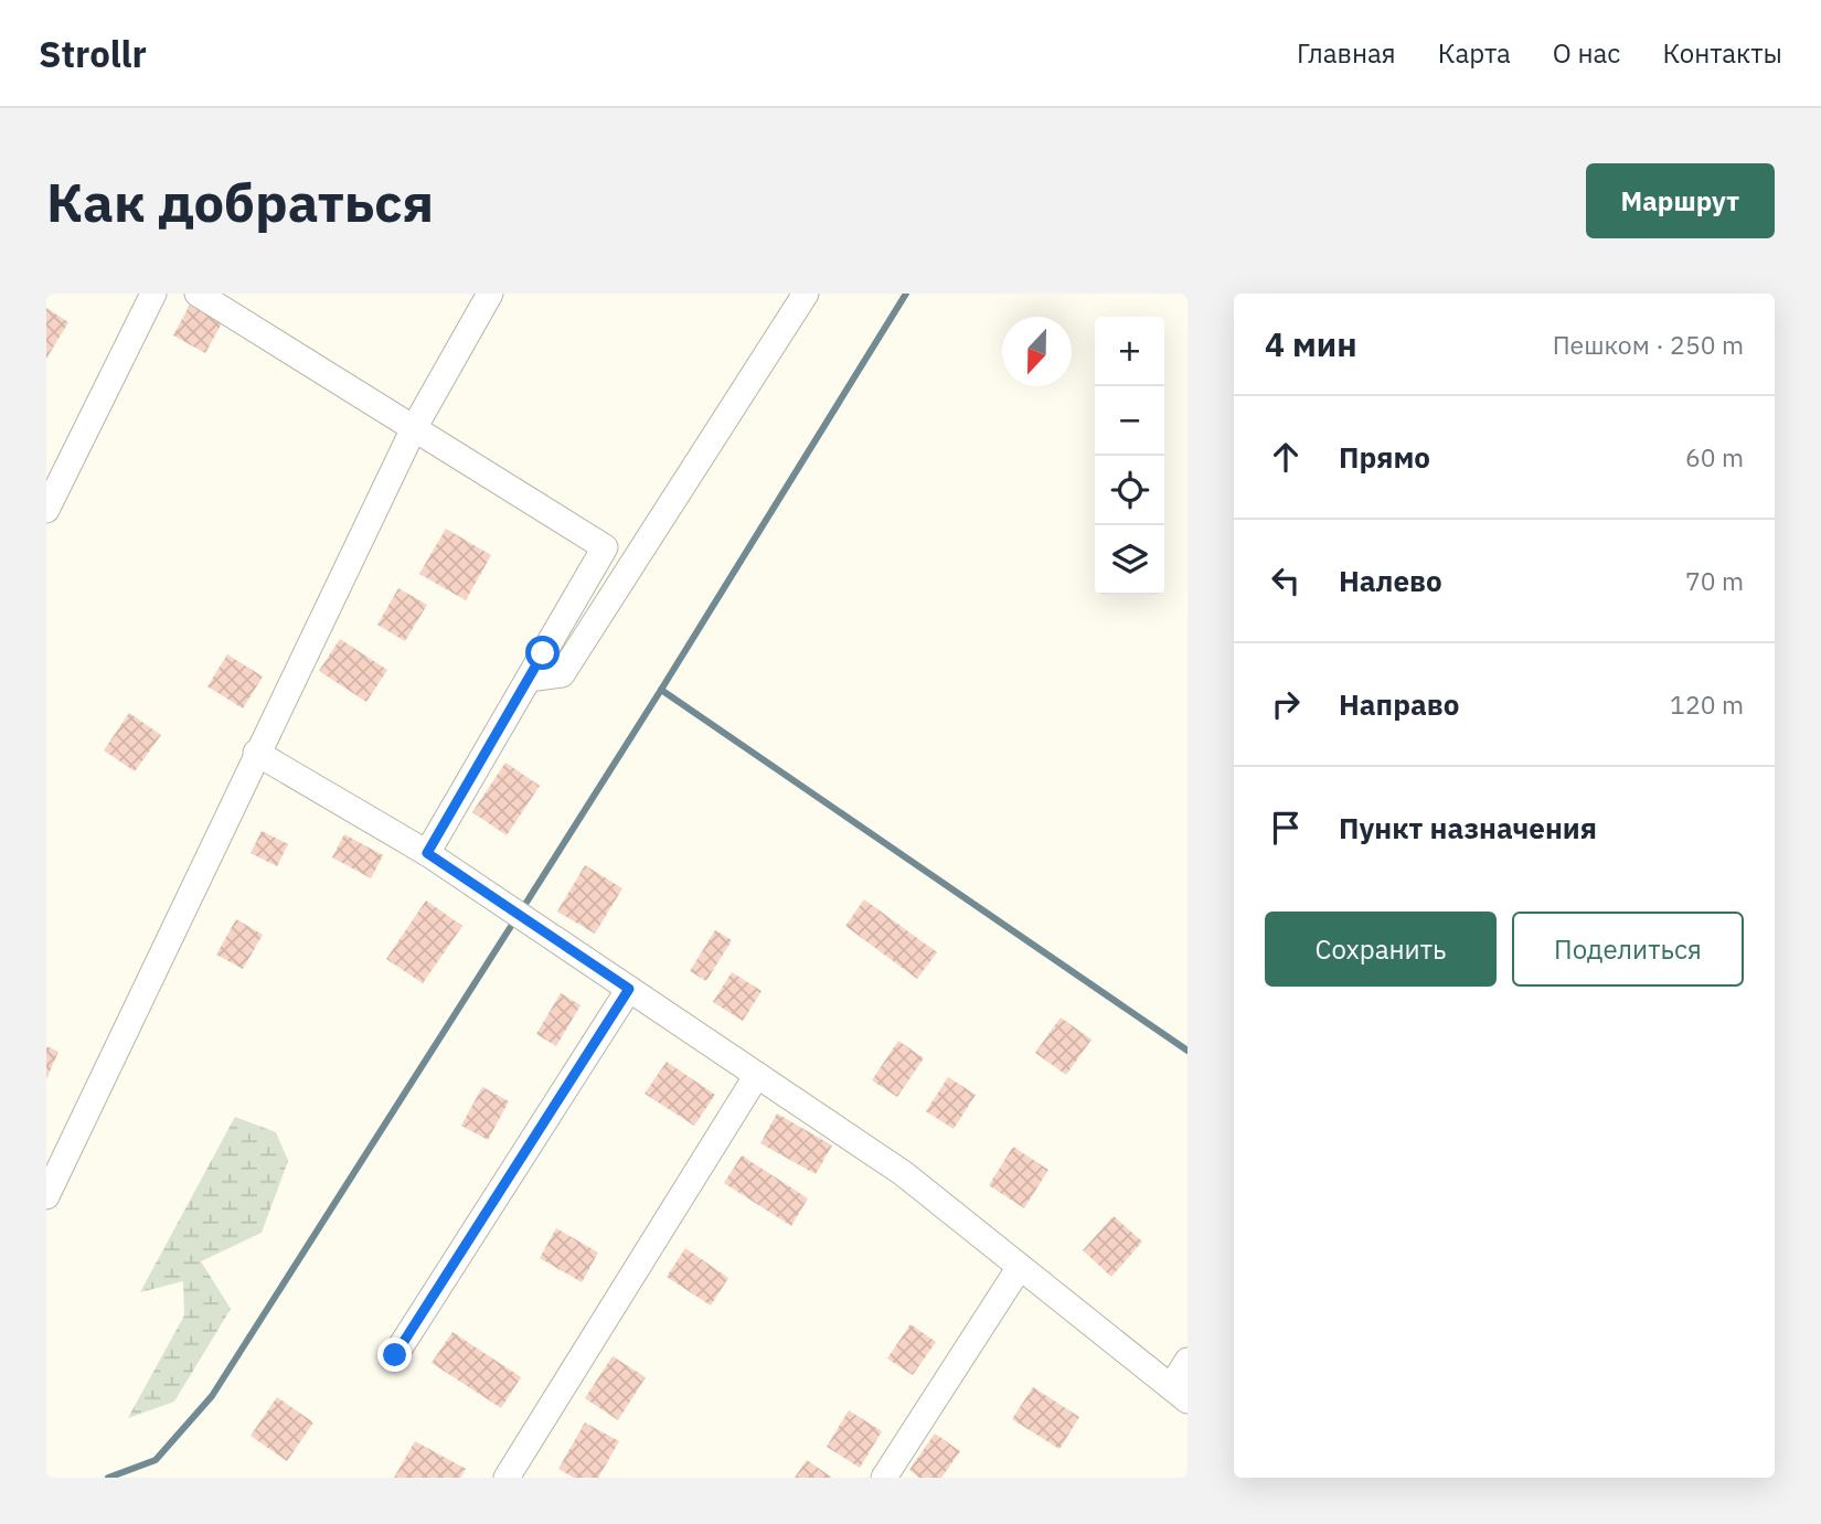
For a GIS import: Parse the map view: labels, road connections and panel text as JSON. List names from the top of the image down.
{
  "north": "bottom",
  "page": {
    "header": "Strollr",
    "nav": [
      "Главная",
      "Карта",
      "О нас",
      "Контакты"
    ],
    "buttons": [
      "Маршрут",
      ["Сохранить", "Поделиться"]
    ],
    "title": "Как добраться",
    "heading": ["4 мин", "Пешком · 250 m"],
    "map_buttons": ["+", "−"],
    "list": [
      ["Прямо", "60 m"],
      ["Налево", "70 m"],
      ["Направо", "120 m"],
      "Пункт назначения"
    ]
  }
}
